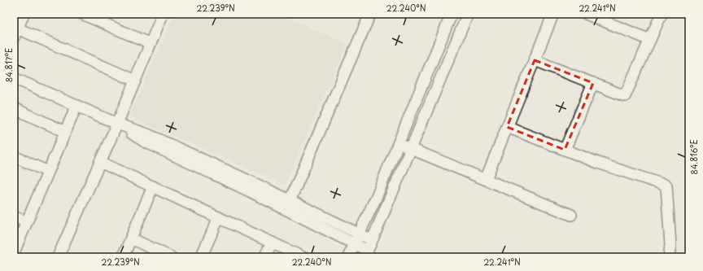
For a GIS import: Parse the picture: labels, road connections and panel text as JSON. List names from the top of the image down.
{
  "coordinates": [
    "22.239°N",
    "22.240°N",
    "22.241°N",
    "84.817°E",
    "84.816°E"
  ]
}
